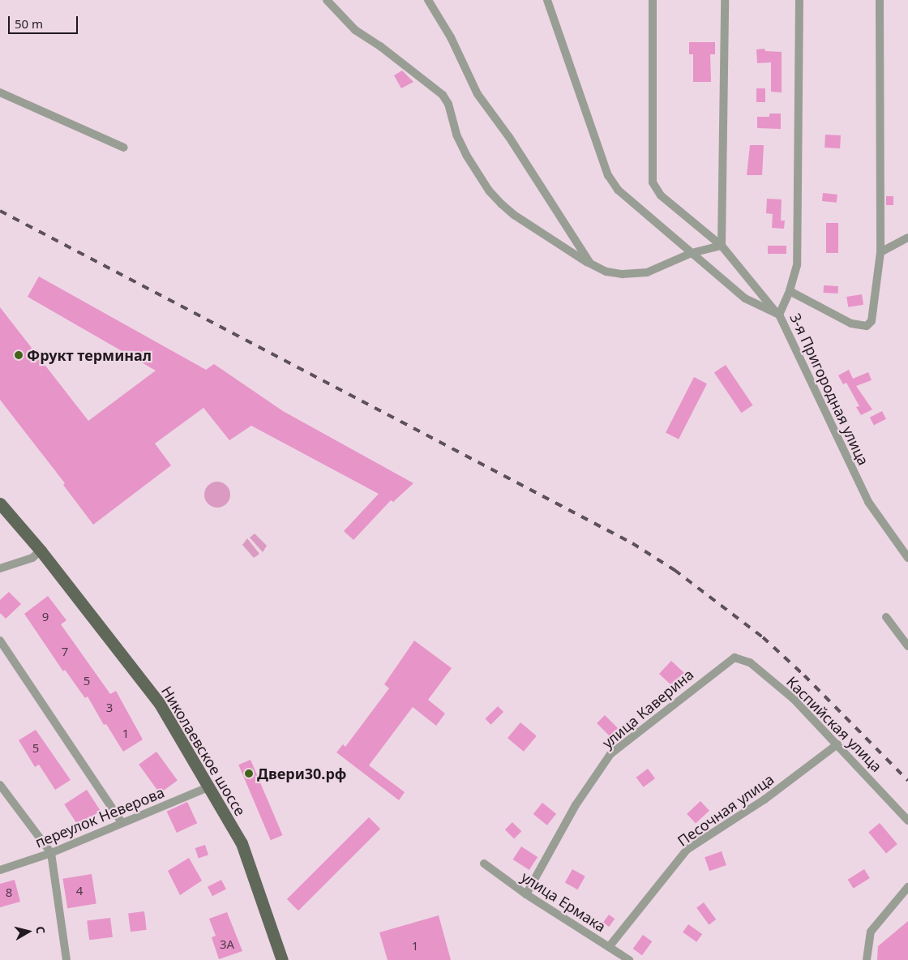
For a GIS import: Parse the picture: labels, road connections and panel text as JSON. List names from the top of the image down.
{
  "streets": {
    "main road": ["Николаевское шоссе"],
    "street": [
      "3-я Пригородная улица",
      "улица Каверина",
      "Каспийская улица",
      "Песочная улица",
      "переулок Неверова",
      "улица Ермака"
    ]
  },
  "crossings": [
    ["улица Каверина", "Каспийская улица"],
    ["улица Каверина", "улица Ермака"],
    ["Каспийская улица", "Песочная улица"],
    ["Николаевское шоссе", "переулок Неверова"],
    ["Песочная улица", "улица Ермака"]
  ],
  "places": ["Фрукт терминал", "Двери30.рф"],
  "house_numbers": [
    "9",
    "7",
    "5",
    "3",
    "1",
    "5",
    "4",
    "8",
    "3А",
    "1"
  ],
  "scale_bar": "50 m",
  "north": "right"
}
